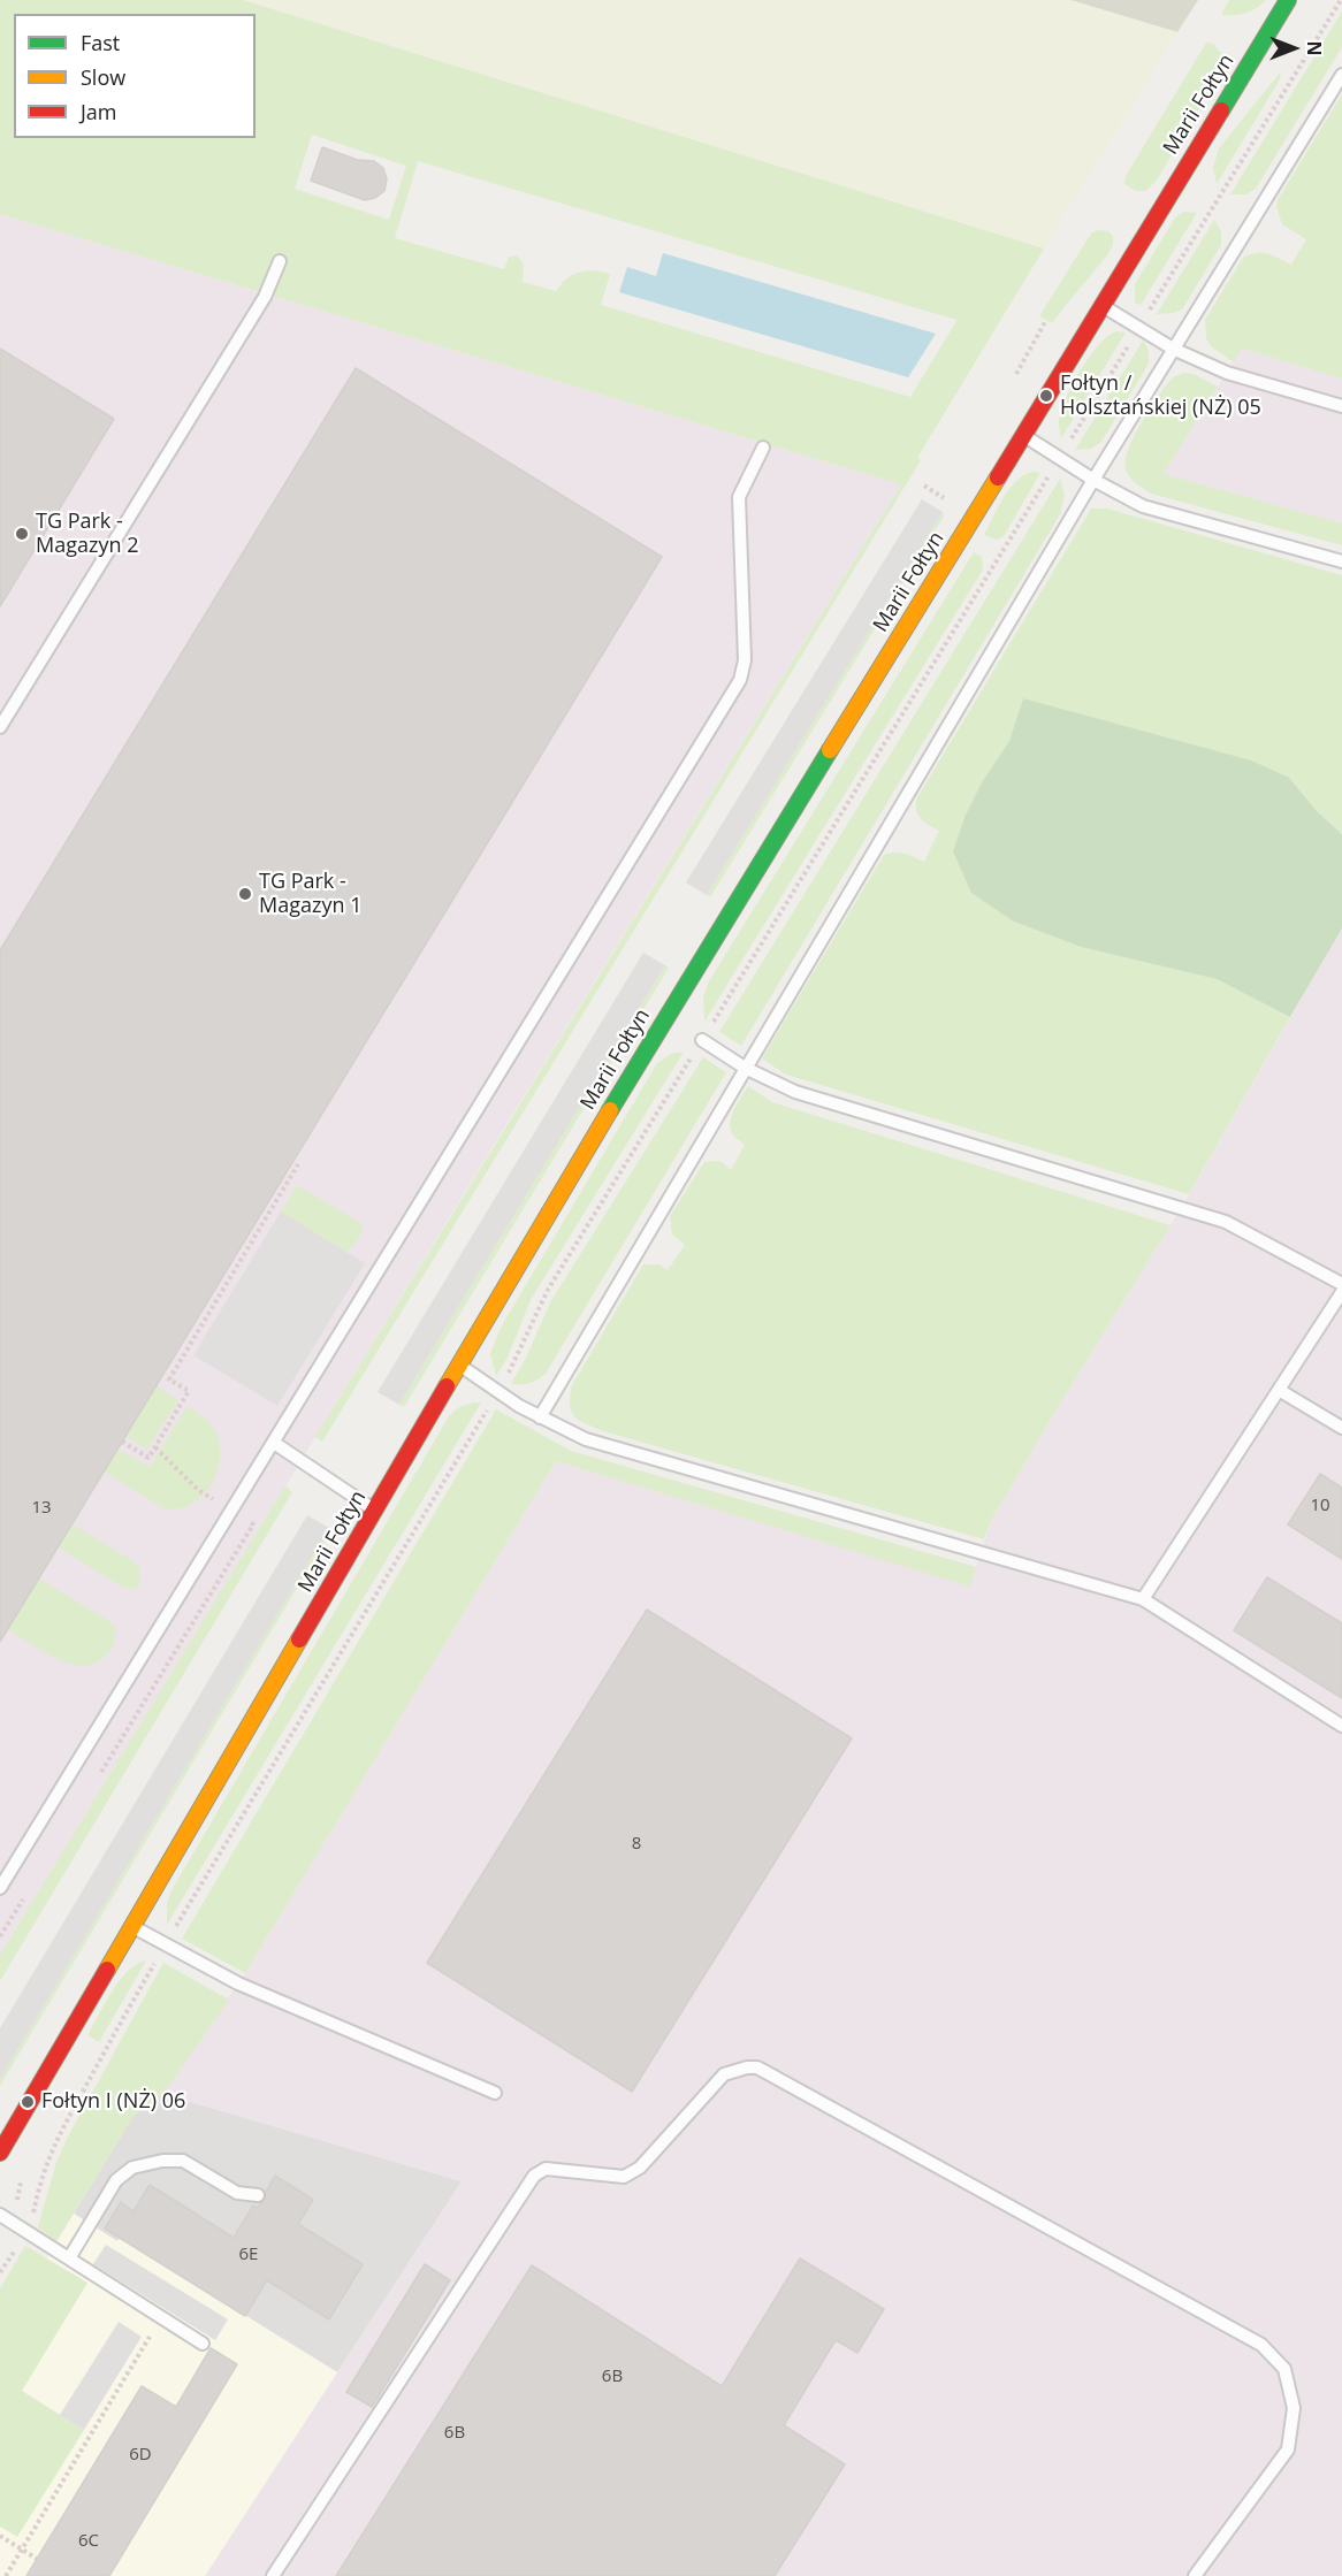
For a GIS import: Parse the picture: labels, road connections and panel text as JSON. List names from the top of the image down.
{
  "streets": {
    "street": ["Marii Fołtyn"]
  },
  "places": [
    "Fołtyn / Holsztańskiej (NŻ) 05",
    "TG Park - Magazyn 2",
    "TG Park - Magazyn 1",
    "Fołtyn I (NŻ) 06"
  ],
  "house_numbers": [
    "10",
    "13",
    "8",
    "6E",
    "6B",
    "6B",
    "6D",
    "6C"
  ],
  "legend": ["Fast", "Slow", "Jam"],
  "north": "right"
}
